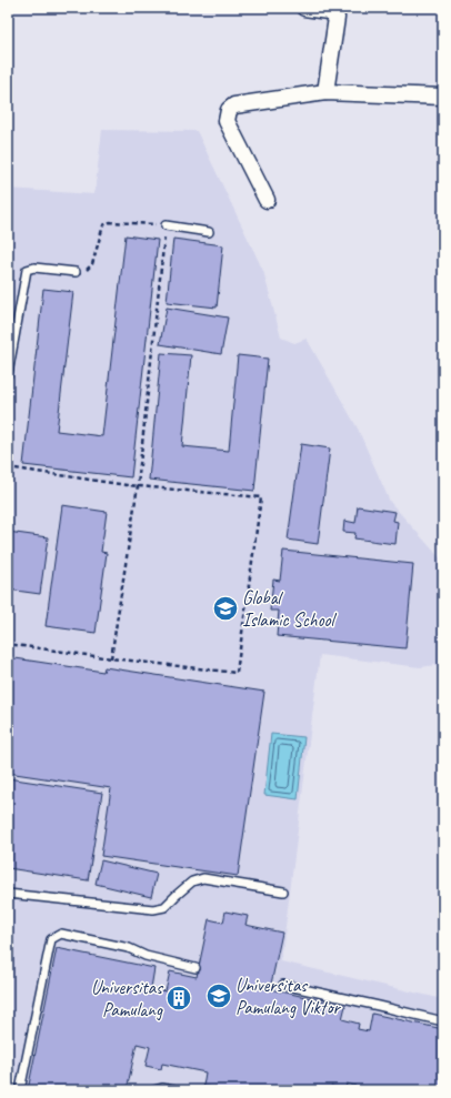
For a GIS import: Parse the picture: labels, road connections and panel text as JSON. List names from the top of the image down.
{
  "places": {
    "school or university": ["Global Islamic School", "Universitas Pamulang Viktor"],
    "building": ["Universitas Pamulang"]
  }
}
